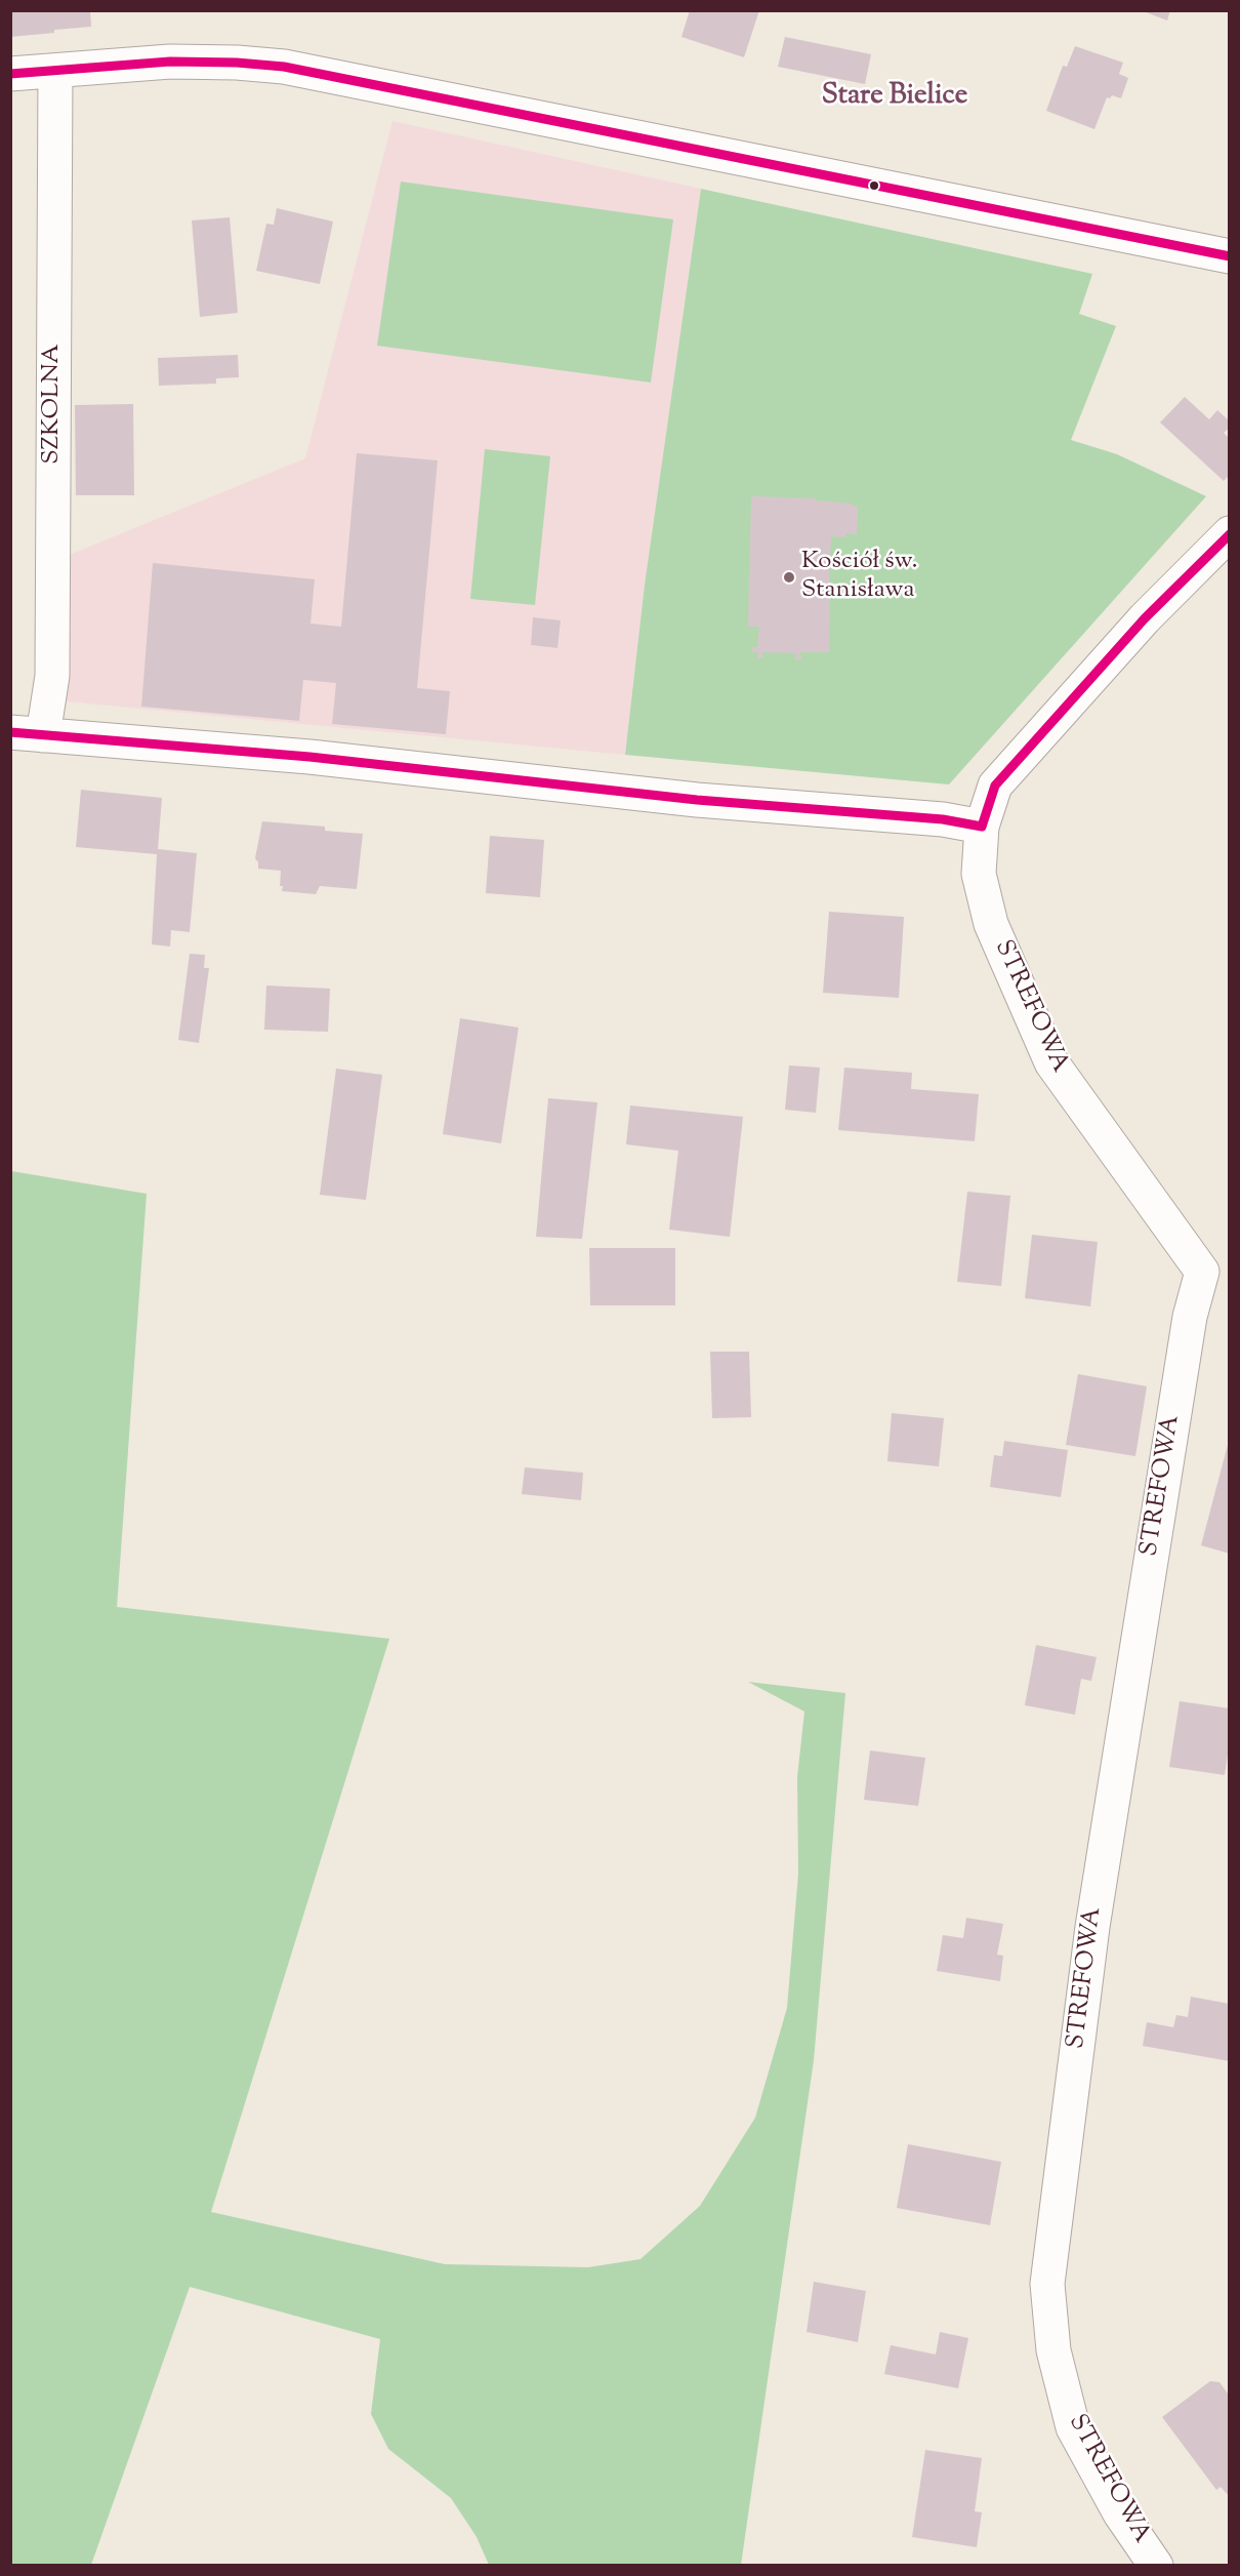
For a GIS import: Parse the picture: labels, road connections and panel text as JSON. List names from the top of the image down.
{
  "streets": {
    "street": ["SZKOLNA", "STREFOWA"]
  },
  "districts": ["Stare Bielice"],
  "places": ["Kościół św. Stanisława"]
}
